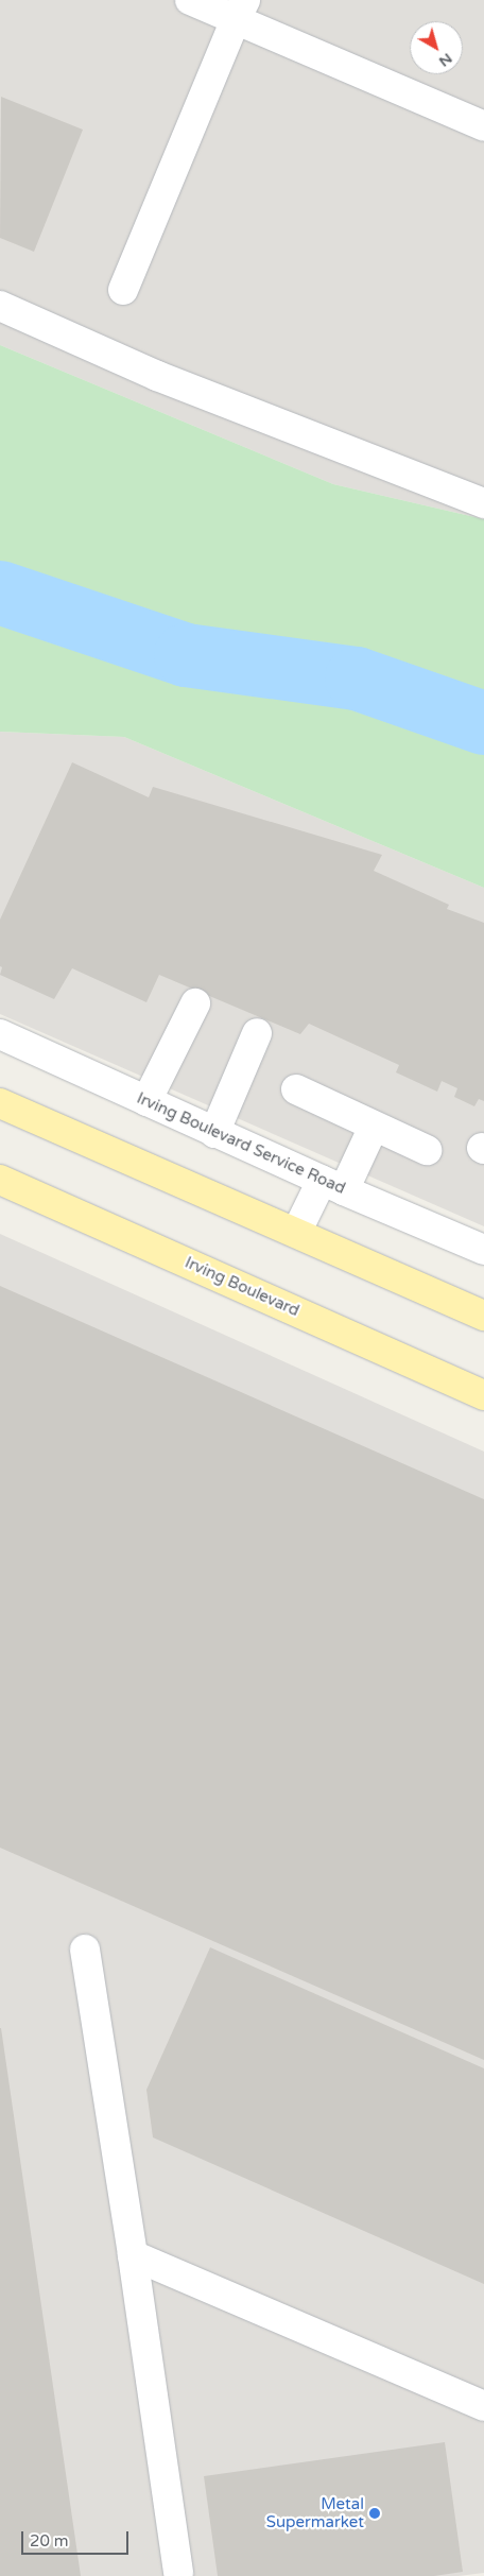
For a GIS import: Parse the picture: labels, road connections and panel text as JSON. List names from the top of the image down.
{
  "streets": {
    "main road": ["Irving Boulevard"],
    "lane": ["Irving Boulevard Service Road"]
  },
  "places": ["Metal Supermarket"],
  "scale_bar": "20 m",
  "north": "bottom right"
}
